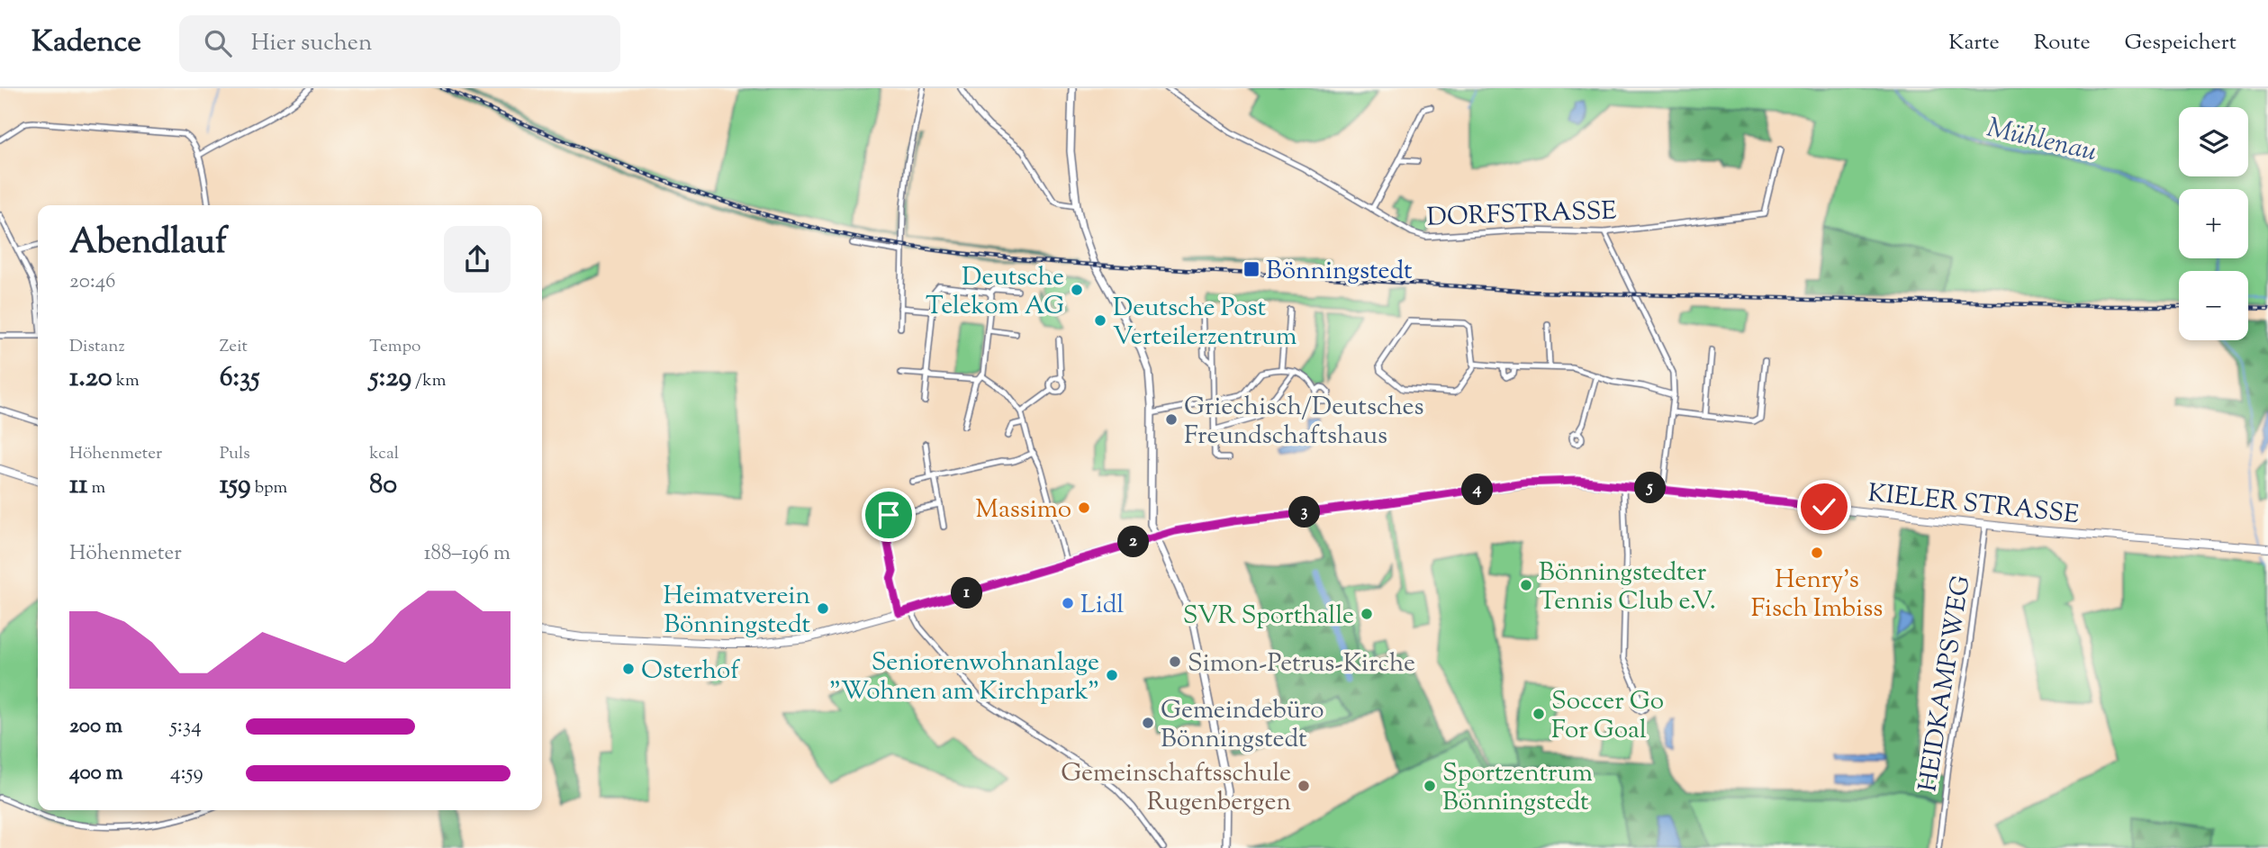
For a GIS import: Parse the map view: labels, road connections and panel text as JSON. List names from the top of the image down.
{
  "streets": {
    "main road": ["KIELER STRASSE"],
    "street": ["DORFSTRASSE", "HEIDKAMPSWEG"]
  },
  "crossings": [
    ["KIELER STRASSE", "HEIDKAMPSWEG"]
  ],
  "water": ["Mühlenau"],
  "places": {
    "transit": ["Bönningstedt"],
    "other": [
      "Deutsche Telekom AG",
      "Deutsche Post Verteilerzentrum",
      "Griechisch/Deutsches Freundschaftshaus",
      "Massimo",
      "Henry's Fisch Imbiss",
      "Bönningstedter Tennis Club e.V.",
      "Lidl",
      "Heimatverein Bönningstedt",
      "SVR Sporthalle",
      "Simon-Petrus-Kirche",
      "Osterhof",
      "Seniorenwohnanlage \"Wohnen am Kirchpark\"",
      "Soccer Go For Goal",
      "Gemeindebüro Bönningstedt",
      "Gemeinschaftsschule Rugenbergen",
      "Sportzentrum Bönningstedt"
    ]
  },
  "page": {
    "header": "Kadence",
    "search": "Hier suchen",
    "nav": ["Karte", "Route", "Gespeichert"],
    "map_buttons": ["+", "−"],
    "heading": ["Abendlauf", "20:46"],
    "stats": [
      ["Distanz", "1.20 km"],
      ["Zeit", "6:35"],
      ["Tempo", "5:29 /km"],
      ["Höhenmeter", "11 m"],
      ["Puls", "159 bpm"],
      ["kcal", "80"]
    ],
    "pins": [
      "5",
      "4",
      "3",
      "2",
      "1"
    ],
    "chart": ["Höhenmeter", "188–196 m"],
    "list": [
      {
        "name": "200 m",
        "note": "5:34"
      },
      {
        "name": "400 m",
        "note": "4:59"
      }
    ]
  }
}
